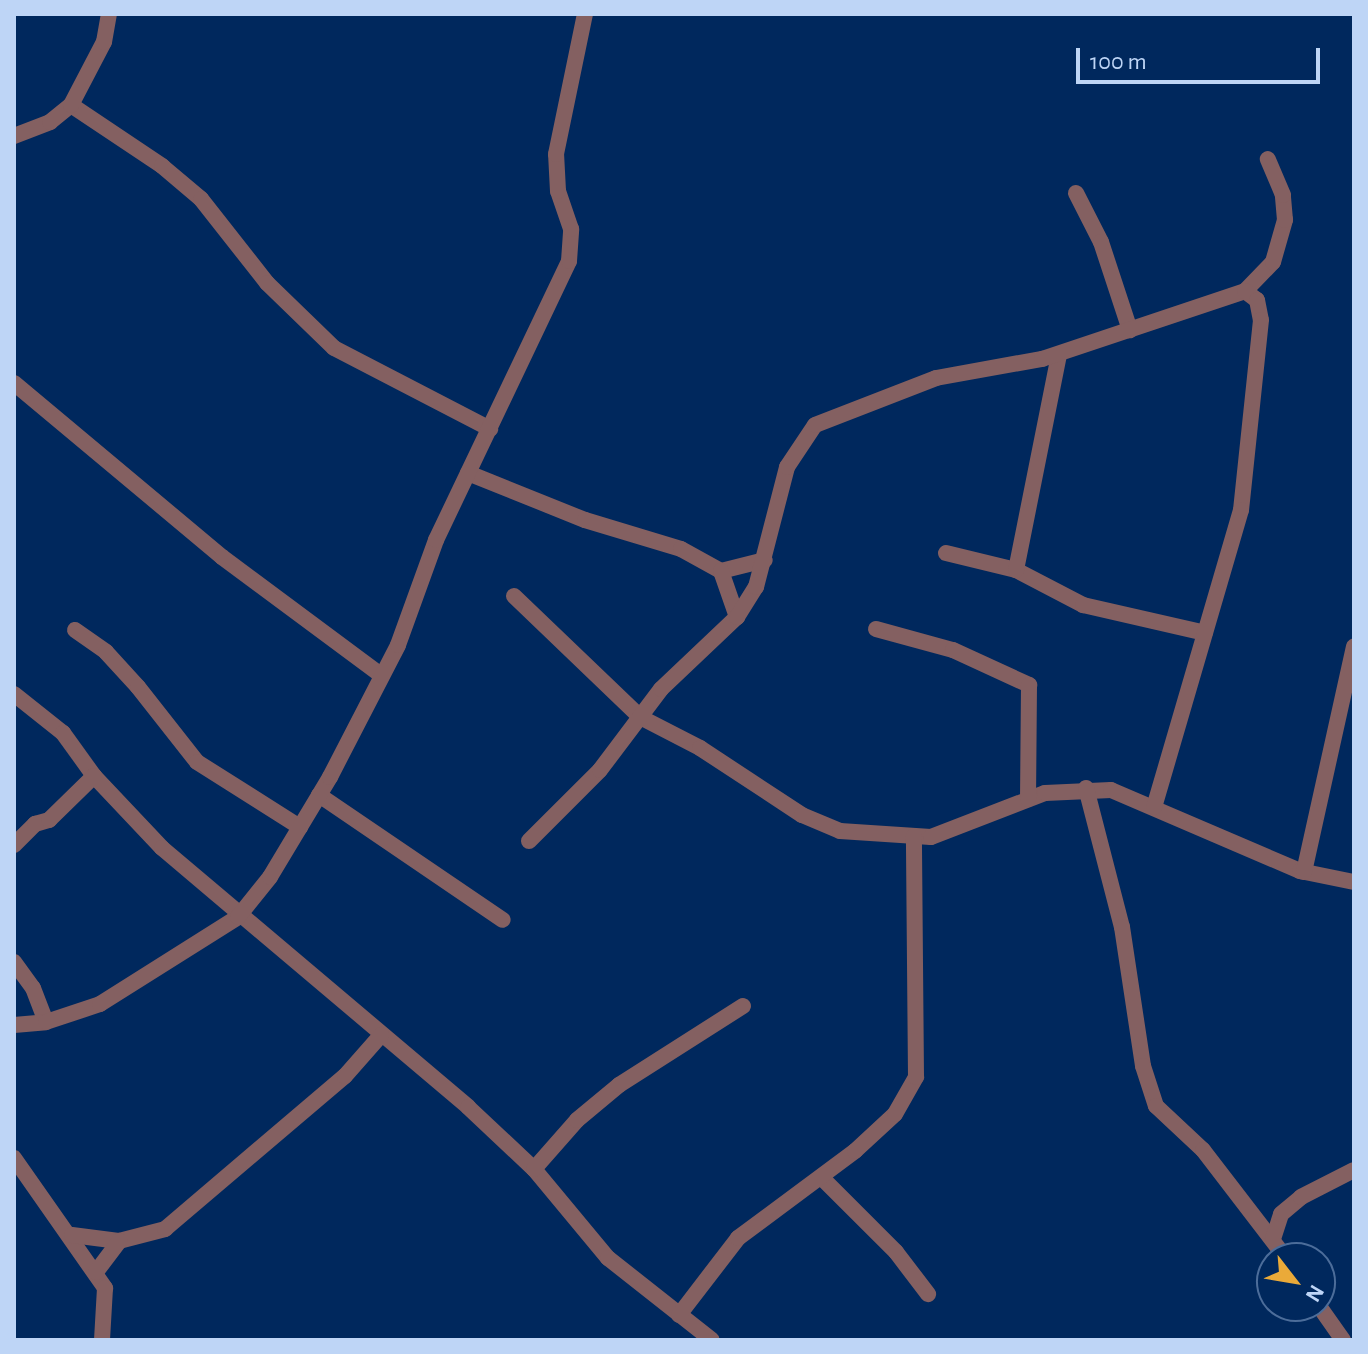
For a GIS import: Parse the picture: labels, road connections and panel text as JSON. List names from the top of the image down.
{
  "scale_bar": "100 m",
  "north": "bottom right"
}
